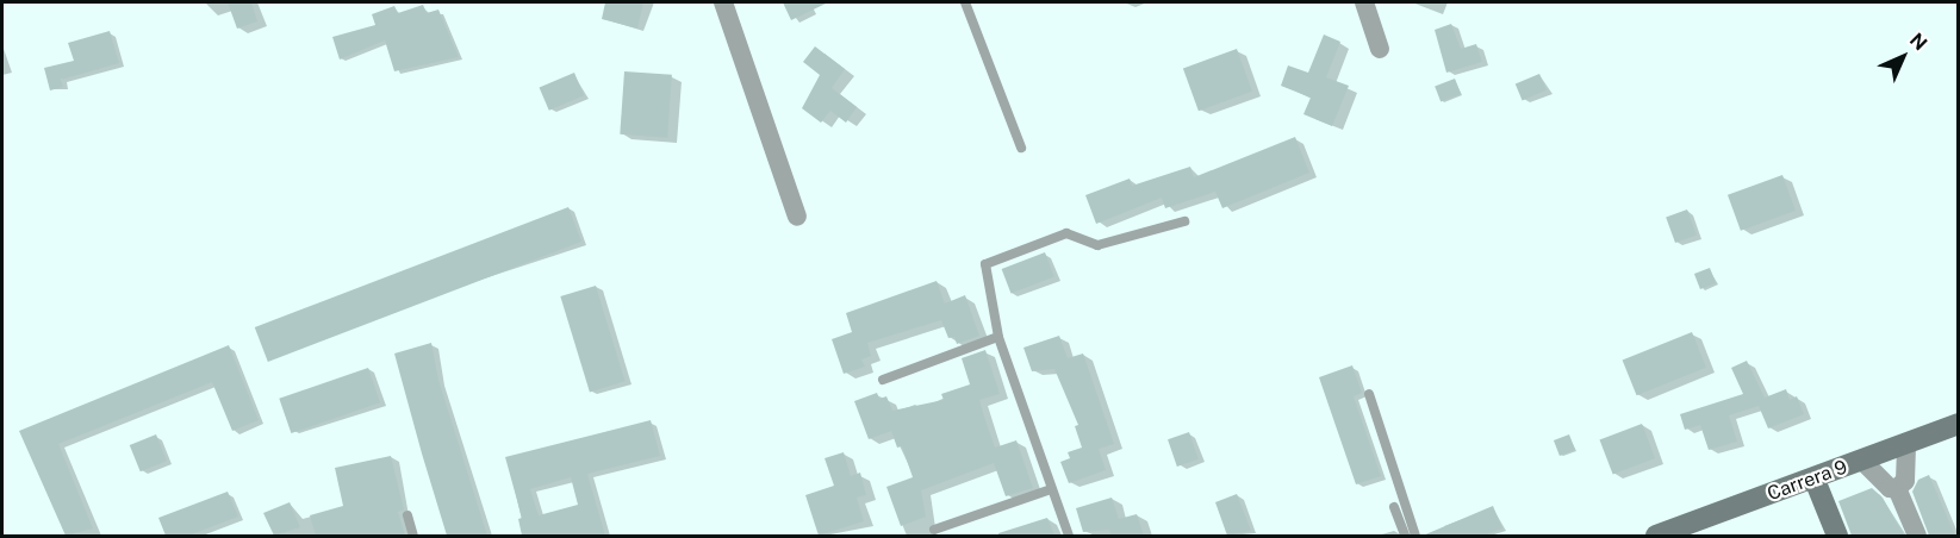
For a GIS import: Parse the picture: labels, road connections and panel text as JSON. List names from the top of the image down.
{
  "streets": {
    "main road": ["Carrera 9"]
  },
  "north": "top right"
}
